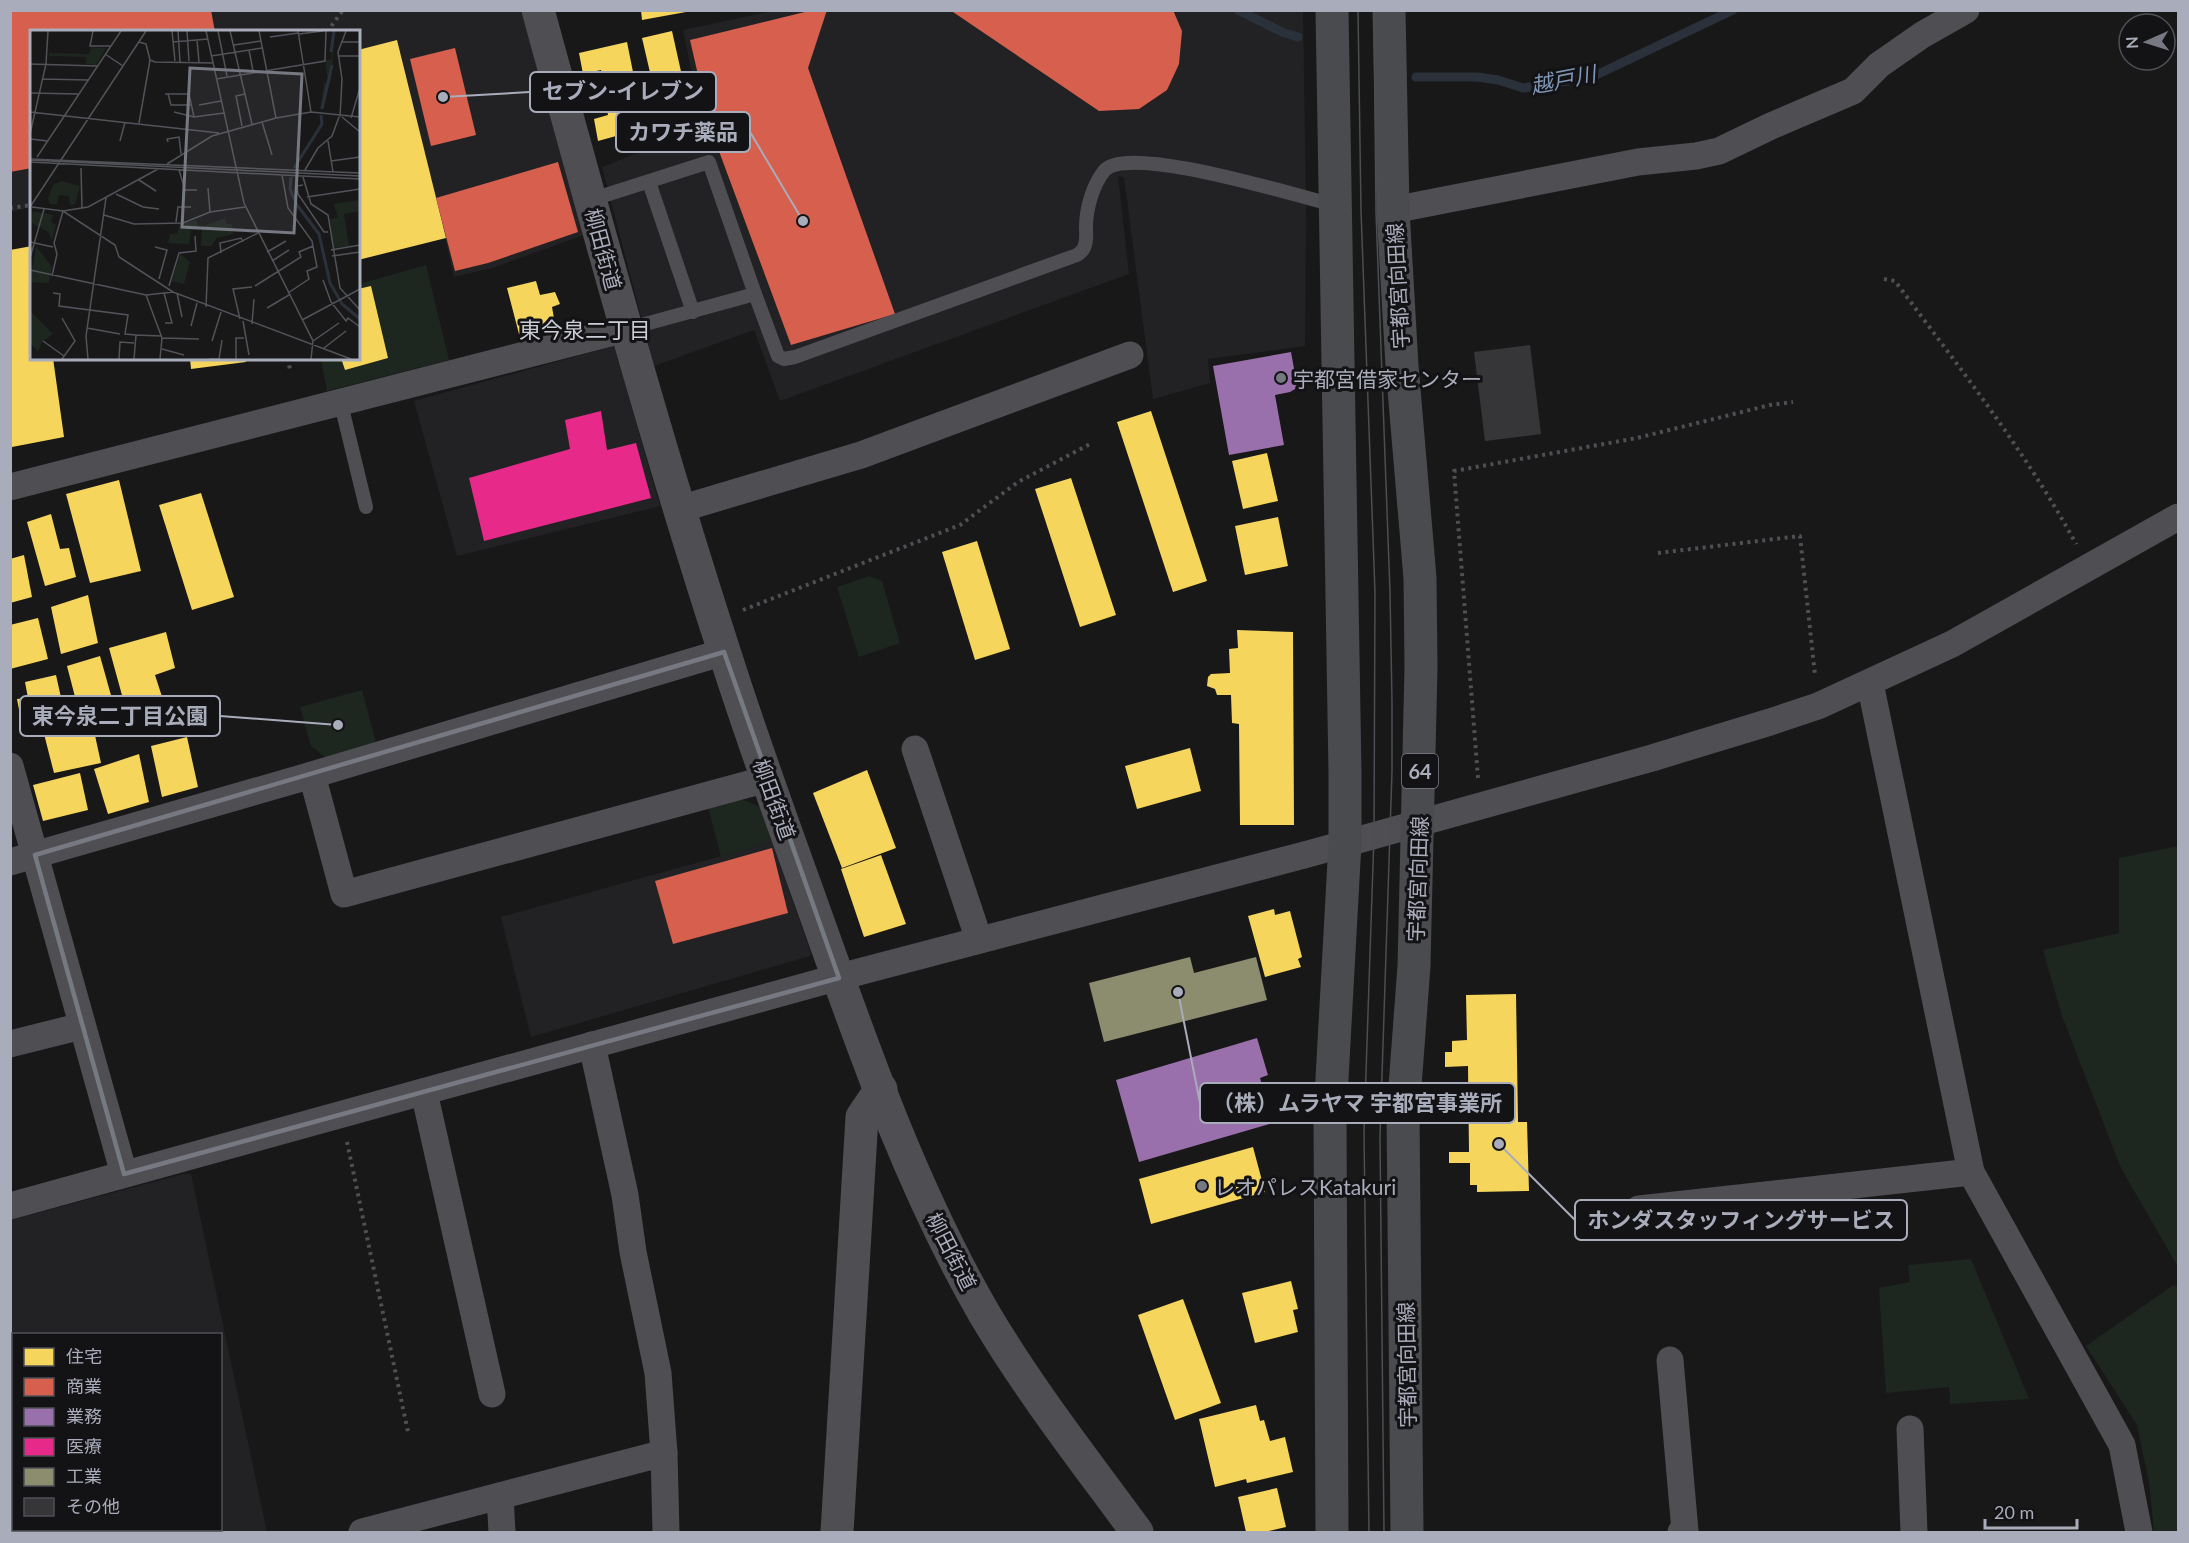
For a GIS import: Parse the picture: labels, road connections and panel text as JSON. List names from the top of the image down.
{
  "streets": {
    "main road": ["宇都宮向田線", "64"],
    "street": ["柳田街道"]
  },
  "districts": ["東今泉二丁目"],
  "water": ["越戸川"],
  "places": [
    "セブン-イレブン",
    "カワチ薬品",
    "宇都宮借家センター",
    "東今泉二丁目公園",
    "（株）ムラヤマ 宇都宮事業所",
    "ホンダスタッフィングサービス",
    "レオパレスKatakuri"
  ],
  "legend": [
    "住宅",
    "商業",
    "業務",
    "医療",
    "工業",
    "その他"
  ],
  "scale_bar": "20 m",
  "north": "left"
}
